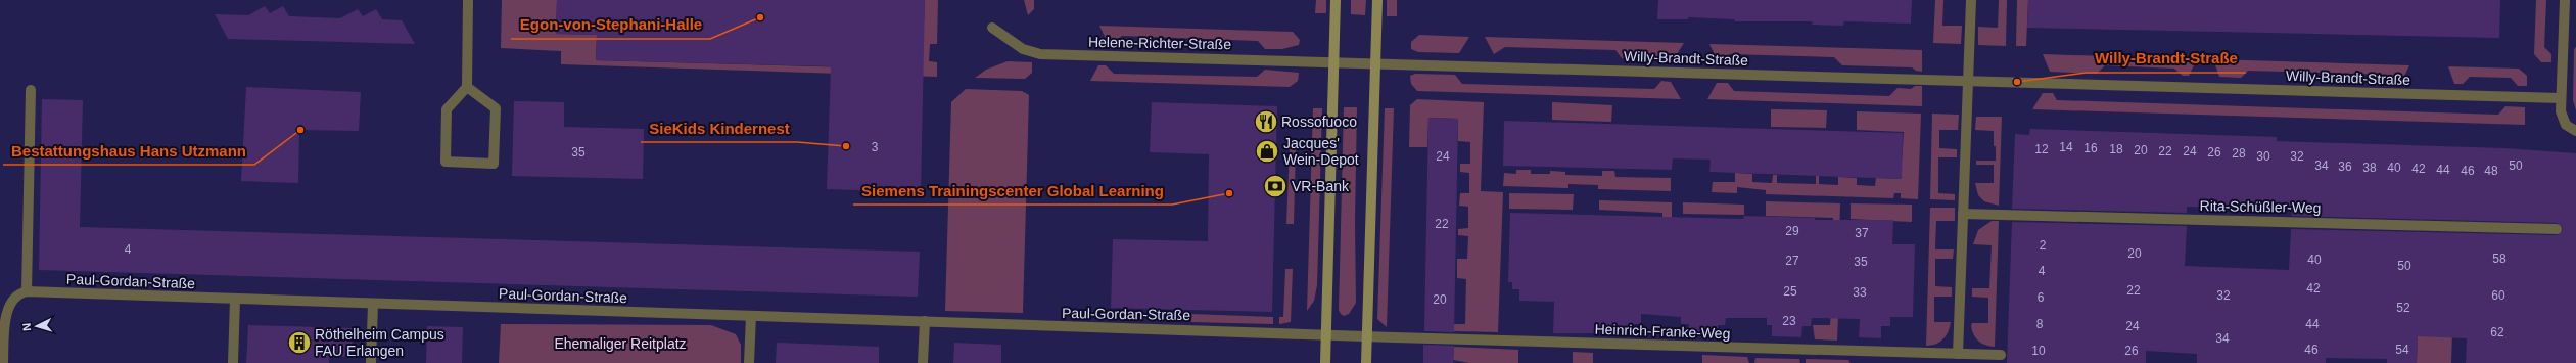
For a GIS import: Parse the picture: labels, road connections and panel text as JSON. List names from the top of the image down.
{
  "streets": {
    "street": [
      "Helene-Richter-Straße",
      "Willy-Brandt-Straße",
      "Rita-Schüßler-Weg",
      "Paul-Gordan-Straße",
      "Heinrich-Franke-Weg"
    ]
  },
  "crossings": [
    ["Helene-Richter-Straße", "Willy-Brandt-Straße"],
    ["Paul-Gordan-Straße", "Heinrich-Franke-Weg"]
  ],
  "parks": ["Ehemaliger Reitplatz"],
  "places": {
    "other": [
      "Egon-von-Stephani-Halle",
      "Willy-Brandt-Straße",
      "Bestattungshaus Hans Utzmann",
      "SieKids Kindernest",
      "Siemens Trainingscenter Global Learning"
    ],
    "restaurant": ["Rossofuoco"],
    "shop": ["Jacques' Wein-Depot"],
    "bank": ["VR-Bank"],
    "building": ["Röthelheim Campus FAU Erlangen"]
  },
  "house_numbers": [
    "3",
    "14",
    "16",
    "12",
    "18",
    "20",
    "22",
    "24",
    "35",
    "26",
    "28",
    "24",
    "30",
    "32",
    "34",
    "50",
    "36",
    "38",
    "40",
    "42",
    "44",
    "46",
    "48",
    "22",
    "29",
    "37",
    "2",
    "4",
    "20",
    "58",
    "40",
    "27",
    "35",
    "50",
    "4",
    "42",
    "22",
    "25",
    "33",
    "32",
    "60",
    "6",
    "20",
    "52",
    "23",
    "8",
    "44",
    "24",
    "62",
    "34",
    "46",
    "54",
    "10",
    "26"
  ],
  "north": "left"
}
